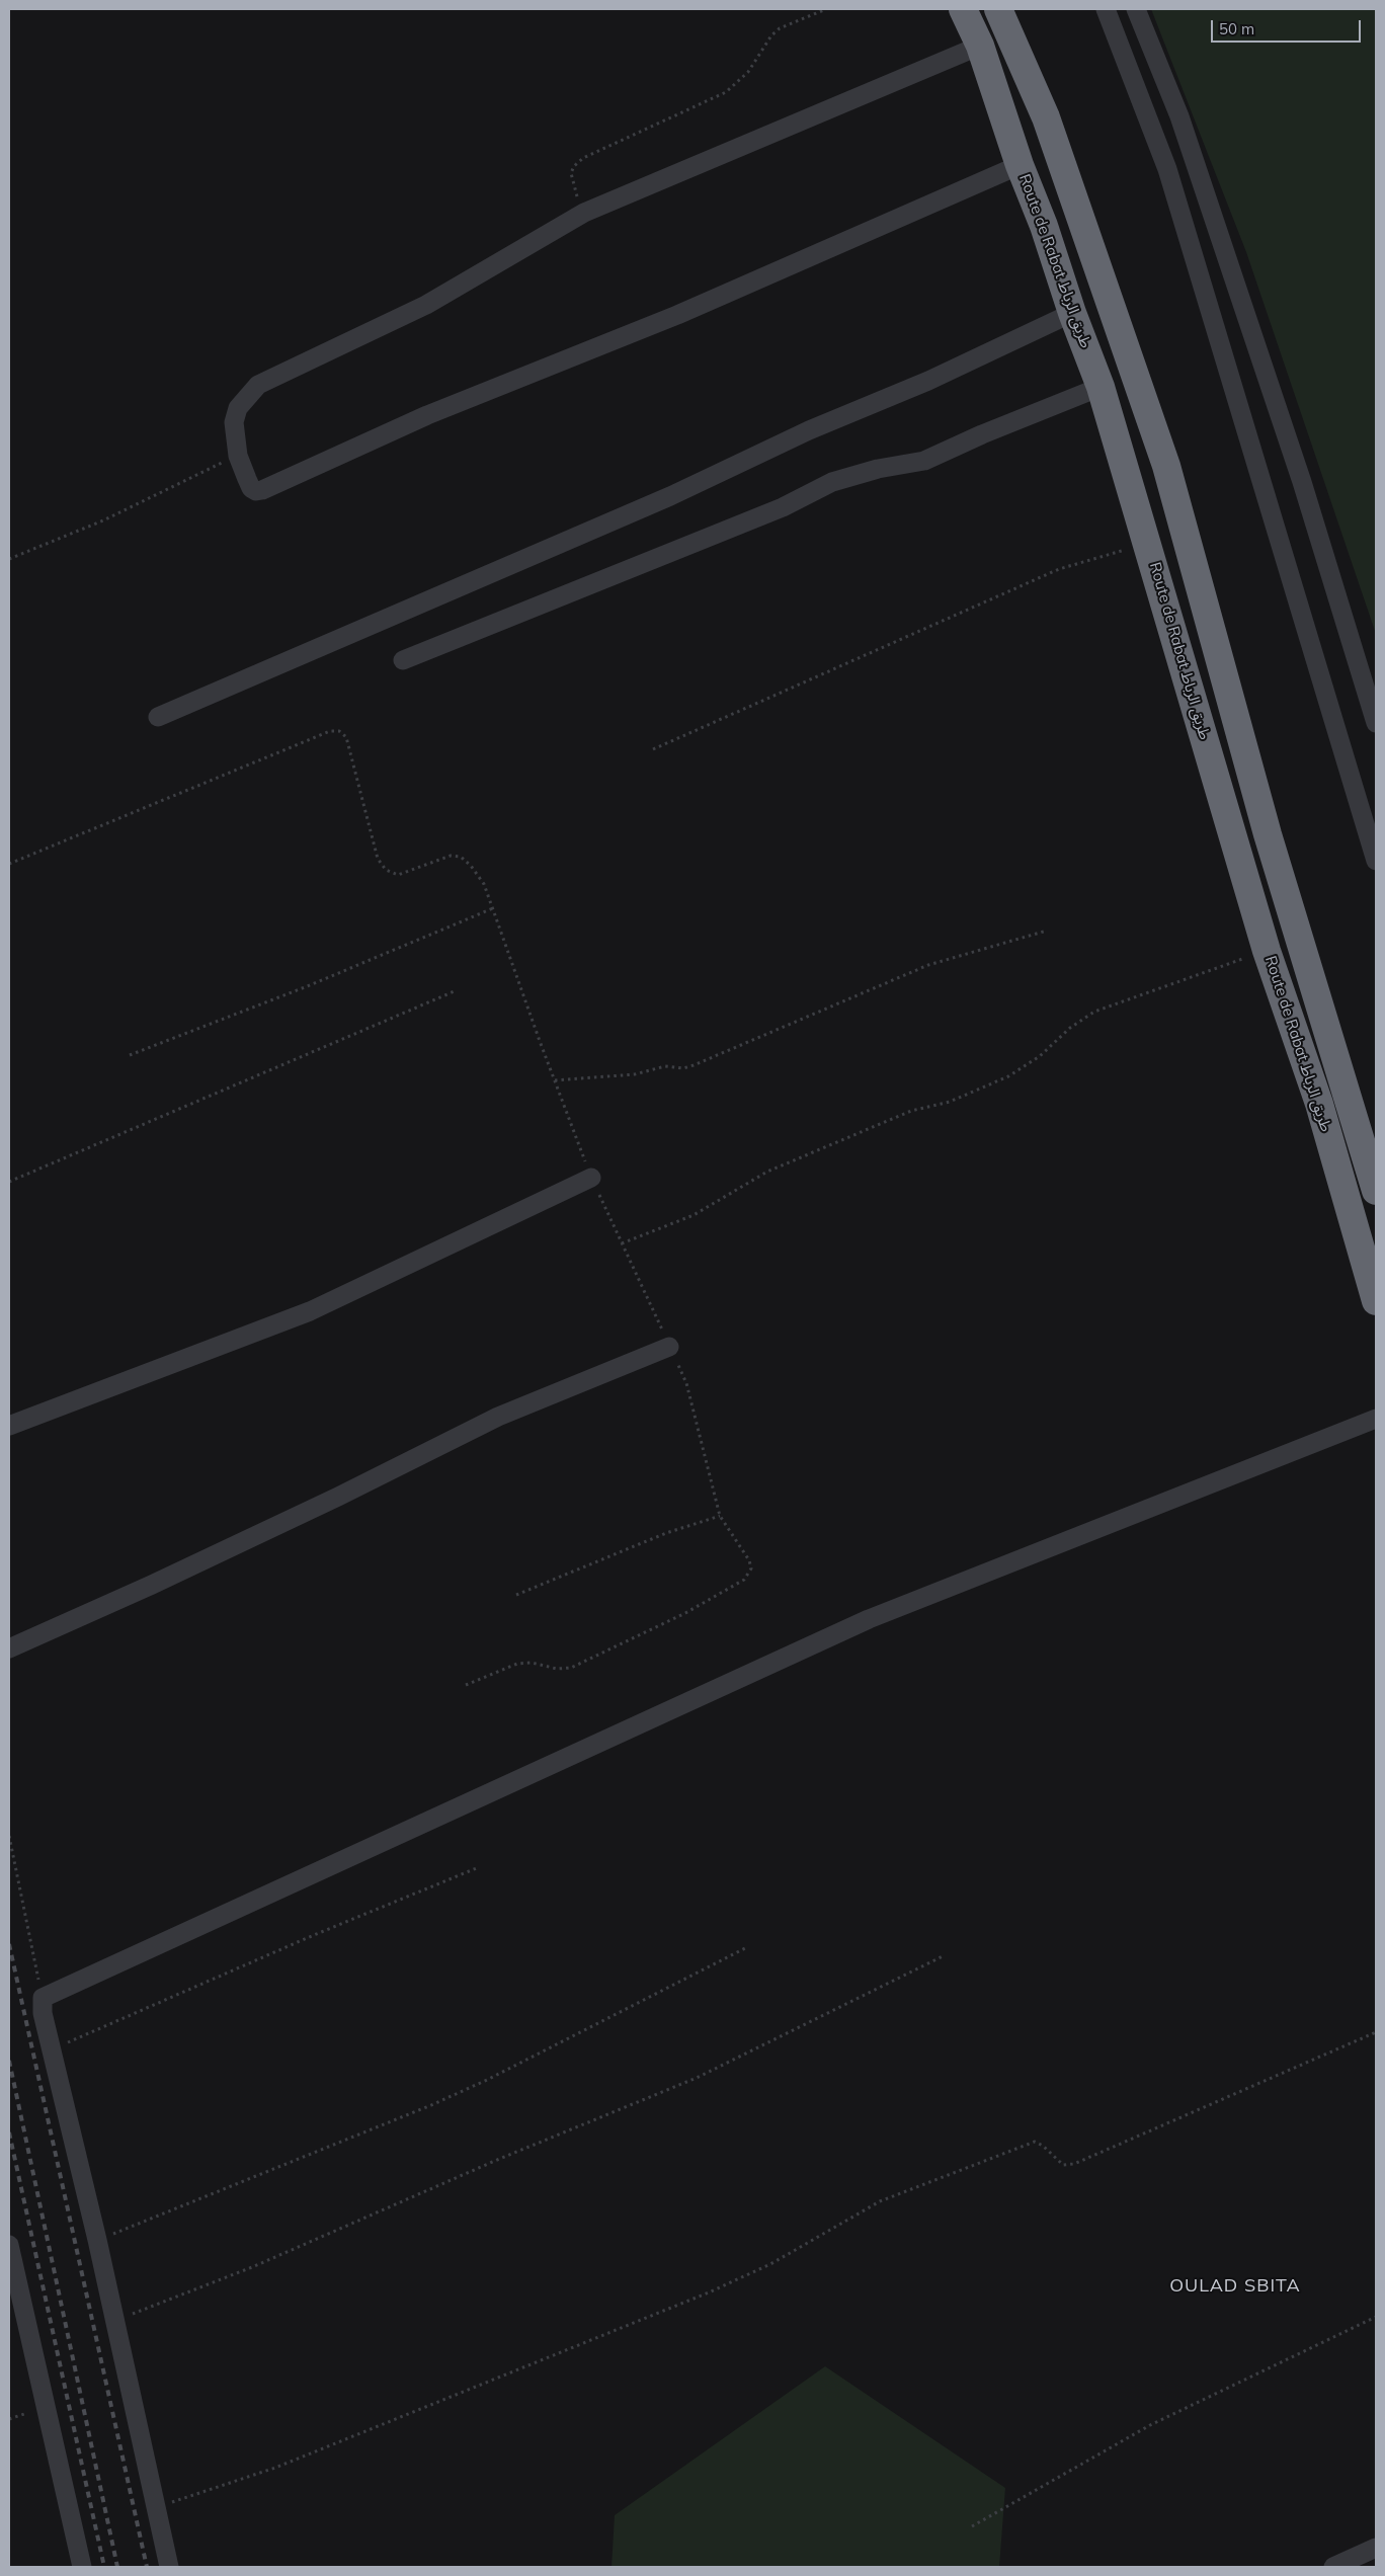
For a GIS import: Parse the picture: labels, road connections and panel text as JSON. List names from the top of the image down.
{
  "streets": {
    "highway": ["Route de Rabat طريق الرباط"]
  },
  "districts": ["OULAD SBITA"],
  "scale_bar": "50 m"
}
